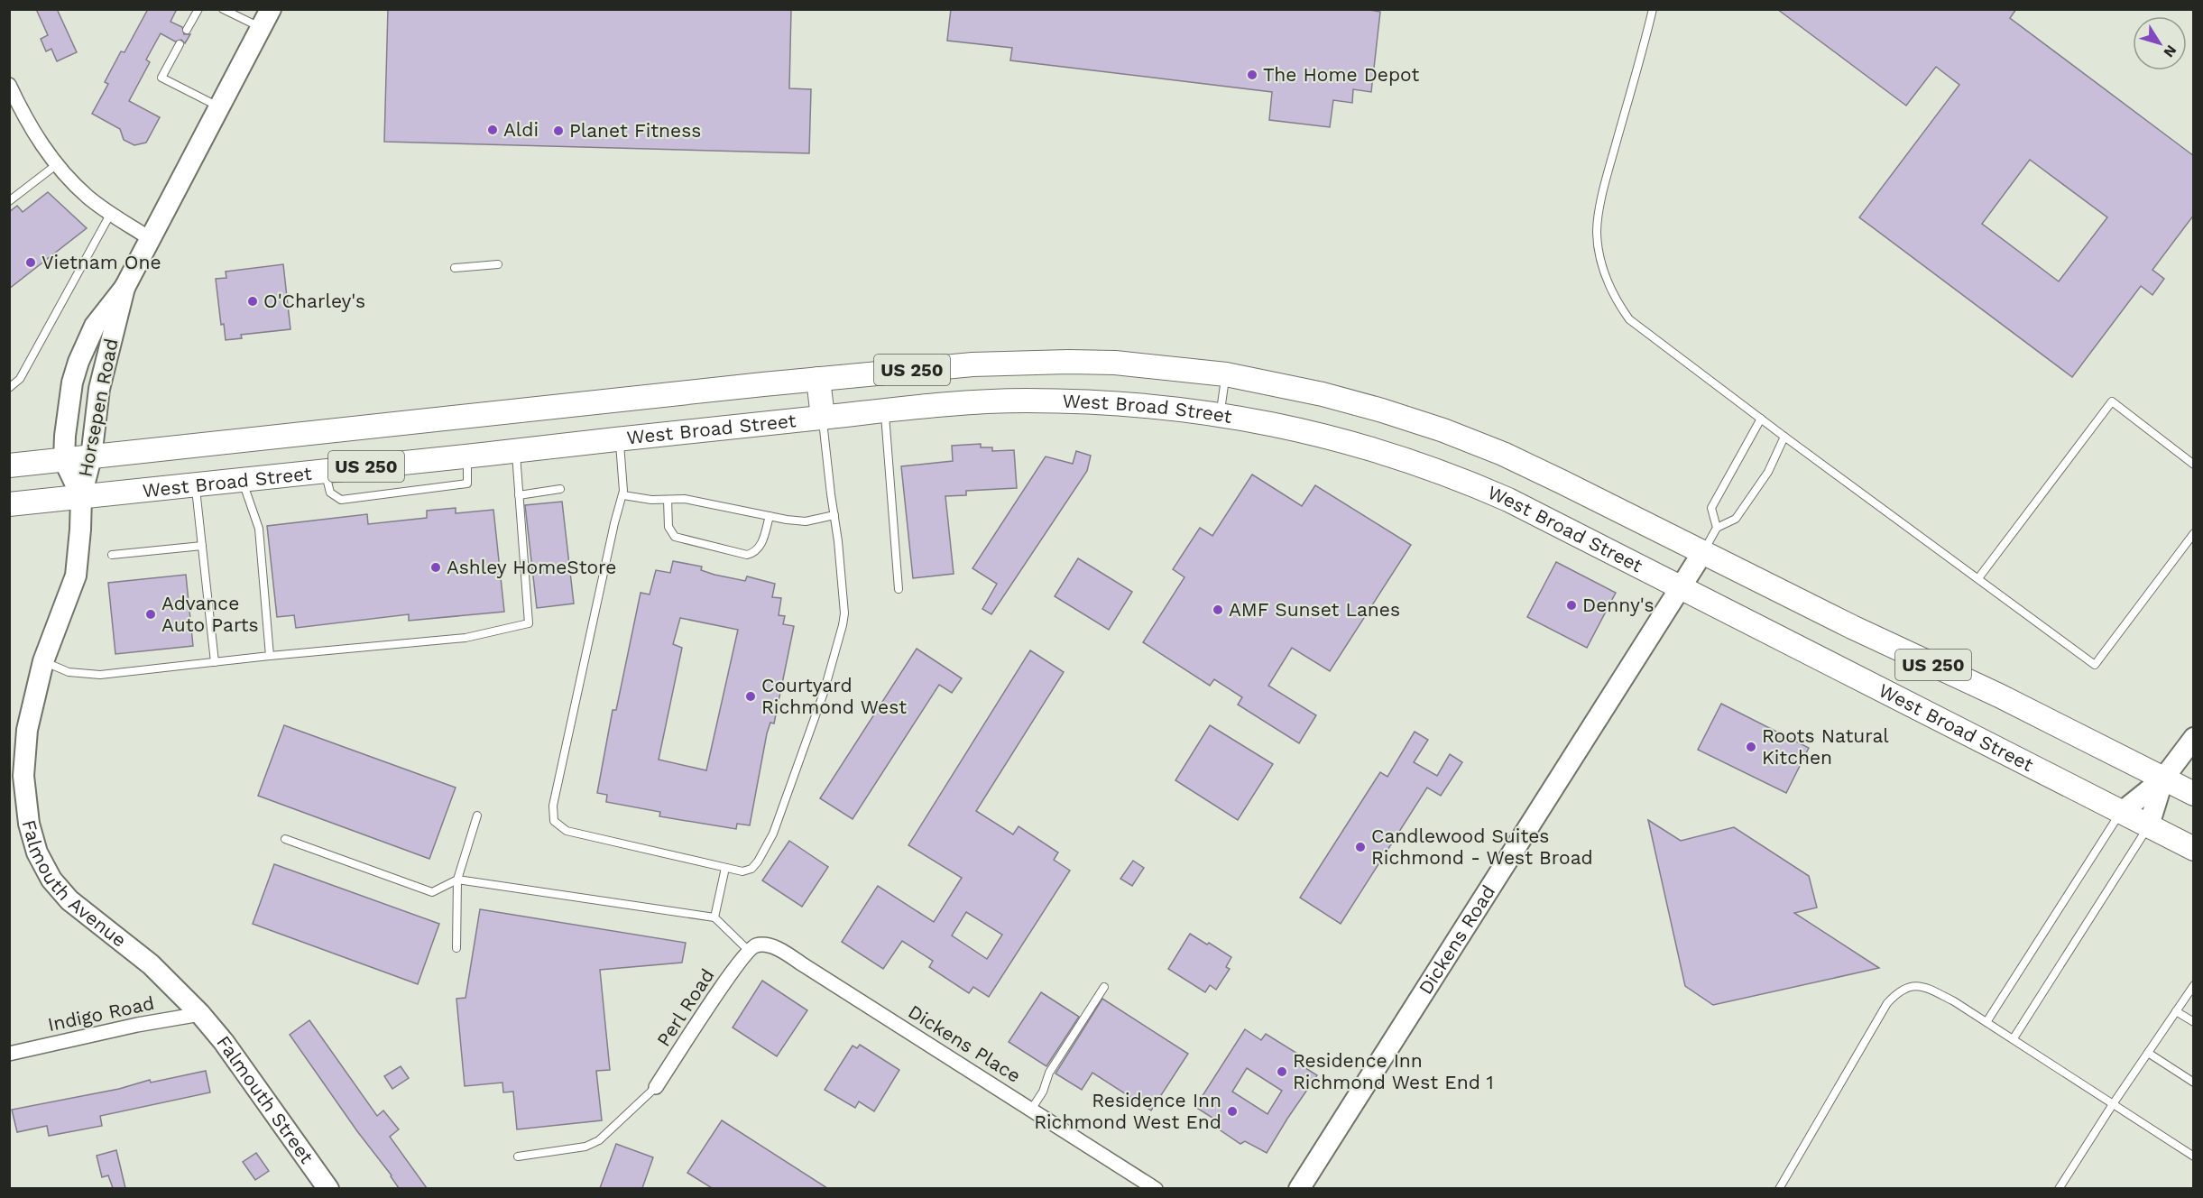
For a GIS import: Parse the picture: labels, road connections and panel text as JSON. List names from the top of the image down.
{
  "streets": {
    "main road": ["US 250", "West Broad Street"],
    "street": [
      "Horsepen Road",
      "Falmouth Avenue",
      "Dickens Road",
      "Perl Road",
      "Indigo Road",
      "Dickens Place",
      "Falmouth Street"
    ]
  },
  "crossings": [
    ["Horsepen Road", "West Broad Street"],
    ["Horsepen Road", "Falmouth Avenue"],
    ["West Broad Street", "Falmouth Avenue"],
    ["West Broad Street", "Dickens Road"],
    ["Falmouth Avenue", "Indigo Road"],
    ["Falmouth Avenue", "Falmouth Street"],
    ["Perl Road", "Dickens Place"],
    ["Indigo Road", "Falmouth Street"]
  ],
  "places": [
    "The Home Depot",
    "Aldi",
    "Planet Fitness",
    "Vietnam One",
    "O'Charley's",
    "Ashley HomeStore",
    "Denny's",
    "AMF Sunset Lanes",
    "Advance Auto Parts",
    "Courtyard Richmond West",
    "Roots Natural Kitchen",
    "Candlewood Suites Richmond - West Broad",
    "Residence Inn Richmond West End 1",
    "Residence Inn Richmond West End"
  ],
  "north": "bottom right"
}
